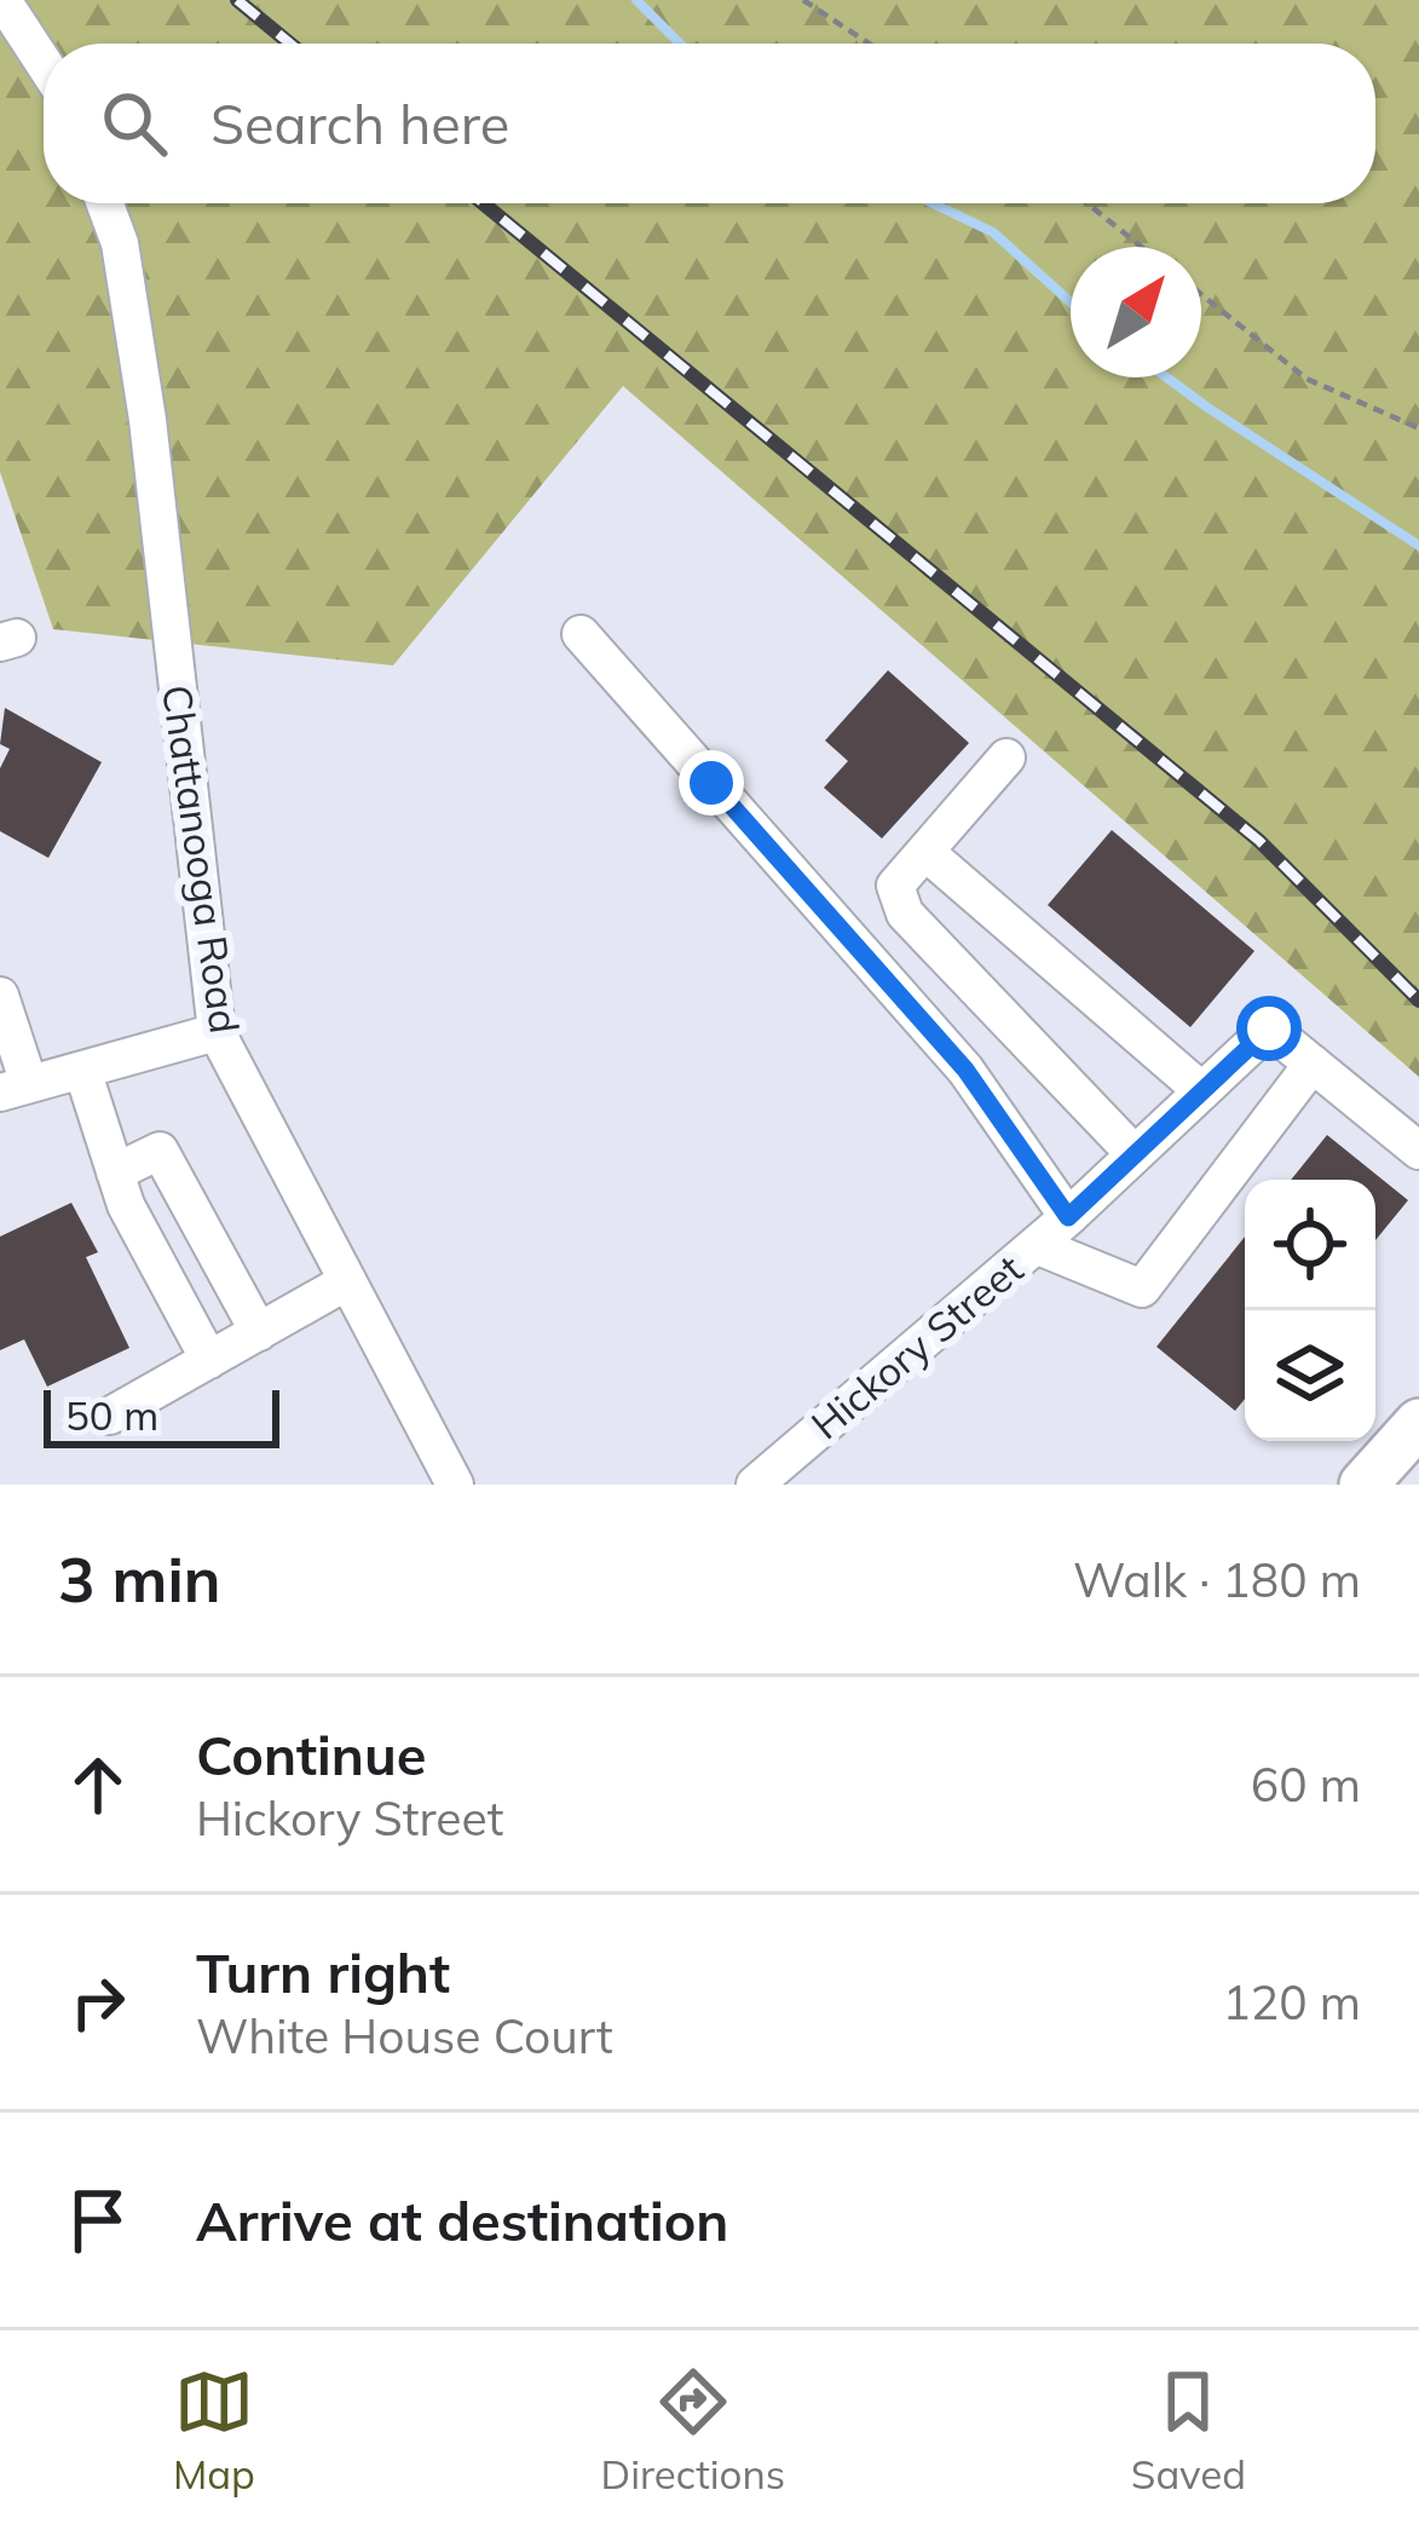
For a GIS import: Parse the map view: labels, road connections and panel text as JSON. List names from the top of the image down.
{
  "streets": {
    "street": ["Chattanooga Road", "Hickory Street"]
  },
  "scale_bar": "50 m",
  "north": "top right",
  "page": {
    "search": "Search here",
    "scale": "50 m",
    "heading": ["3 min", "Walk · 180 m"],
    "list": [
      ["Continue", "Hickory Street", "60 m"],
      ["Turn right", "White House Court", "120 m"],
      "Arrive at destination"
    ],
    "nav": ["Map", "Directions", "Saved"]
  }
}
